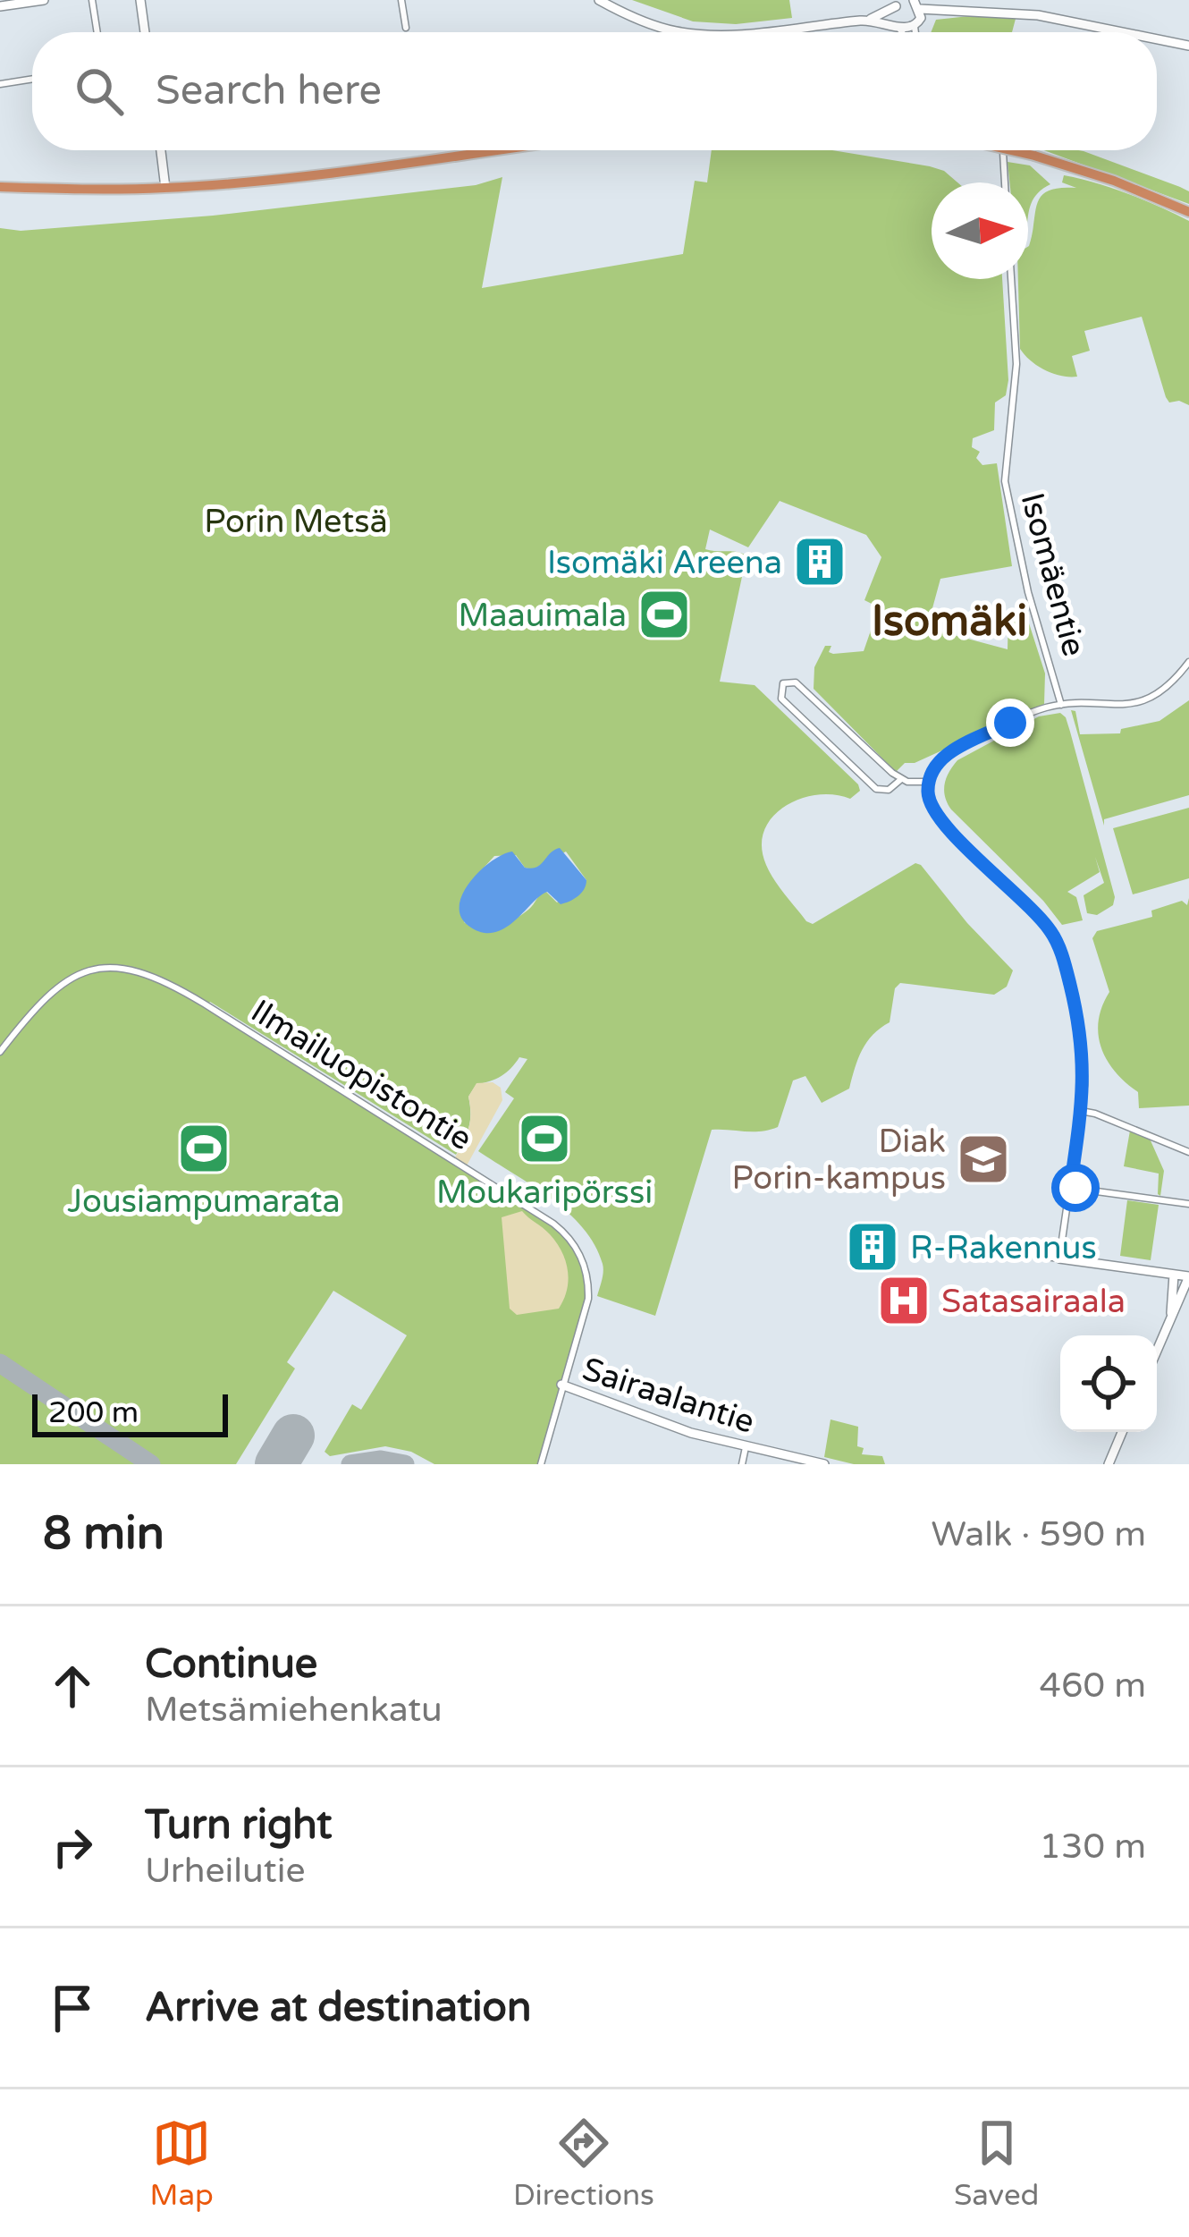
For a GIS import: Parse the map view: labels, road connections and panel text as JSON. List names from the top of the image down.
{
  "streets": {
    "main road": ["Sairaalantie"],
    "street": ["Isomäentie", "Ilmailuopistontie"]
  },
  "crossings": [
    ["Ilmailuopistontie", "Sairaalantie"]
  ],
  "districts": ["Isomäki"],
  "parks": ["Porin Metsä"],
  "places": {
    "building": ["Isomäki Areena", "R-Rakennus"],
    "sports": ["Maauimala", "Moukaripörssi", "Jousiampumarata"],
    "school or university": ["Diak Porin-kampus"],
    "hospital": ["Satasairaala"]
  },
  "scale_bar": "200 m",
  "north": "right",
  "page": {
    "search": "Search here",
    "scale": "200 m",
    "heading": ["8 min", "Walk · 590 m"],
    "list": [
      ["Continue", "Metsämiehenkatu", "460 m"],
      ["Turn right", "Urheilutie", "130 m"],
      "Arrive at destination"
    ],
    "nav": ["Map", "Directions", "Saved"]
  }
}
